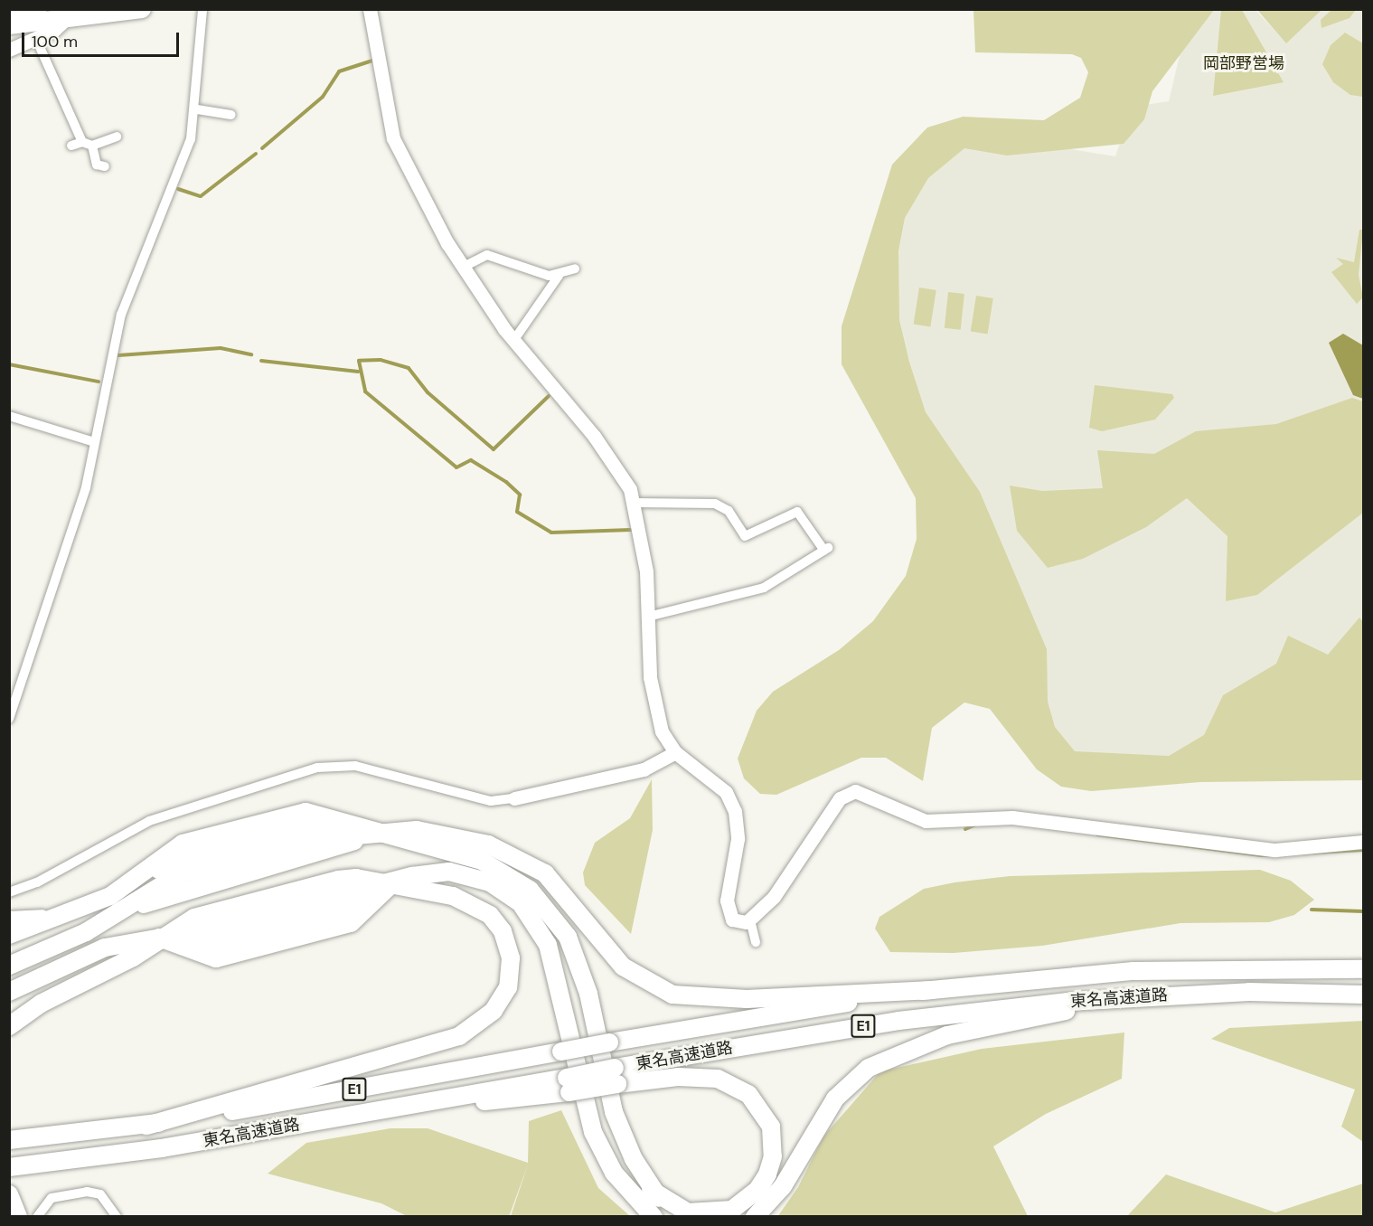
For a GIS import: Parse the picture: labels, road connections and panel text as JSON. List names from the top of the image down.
{
  "streets": {
    "highway": ["東名高速道路", "E1"]
  },
  "parks": ["岡部野営場"],
  "scale_bar": "100 m"
}
